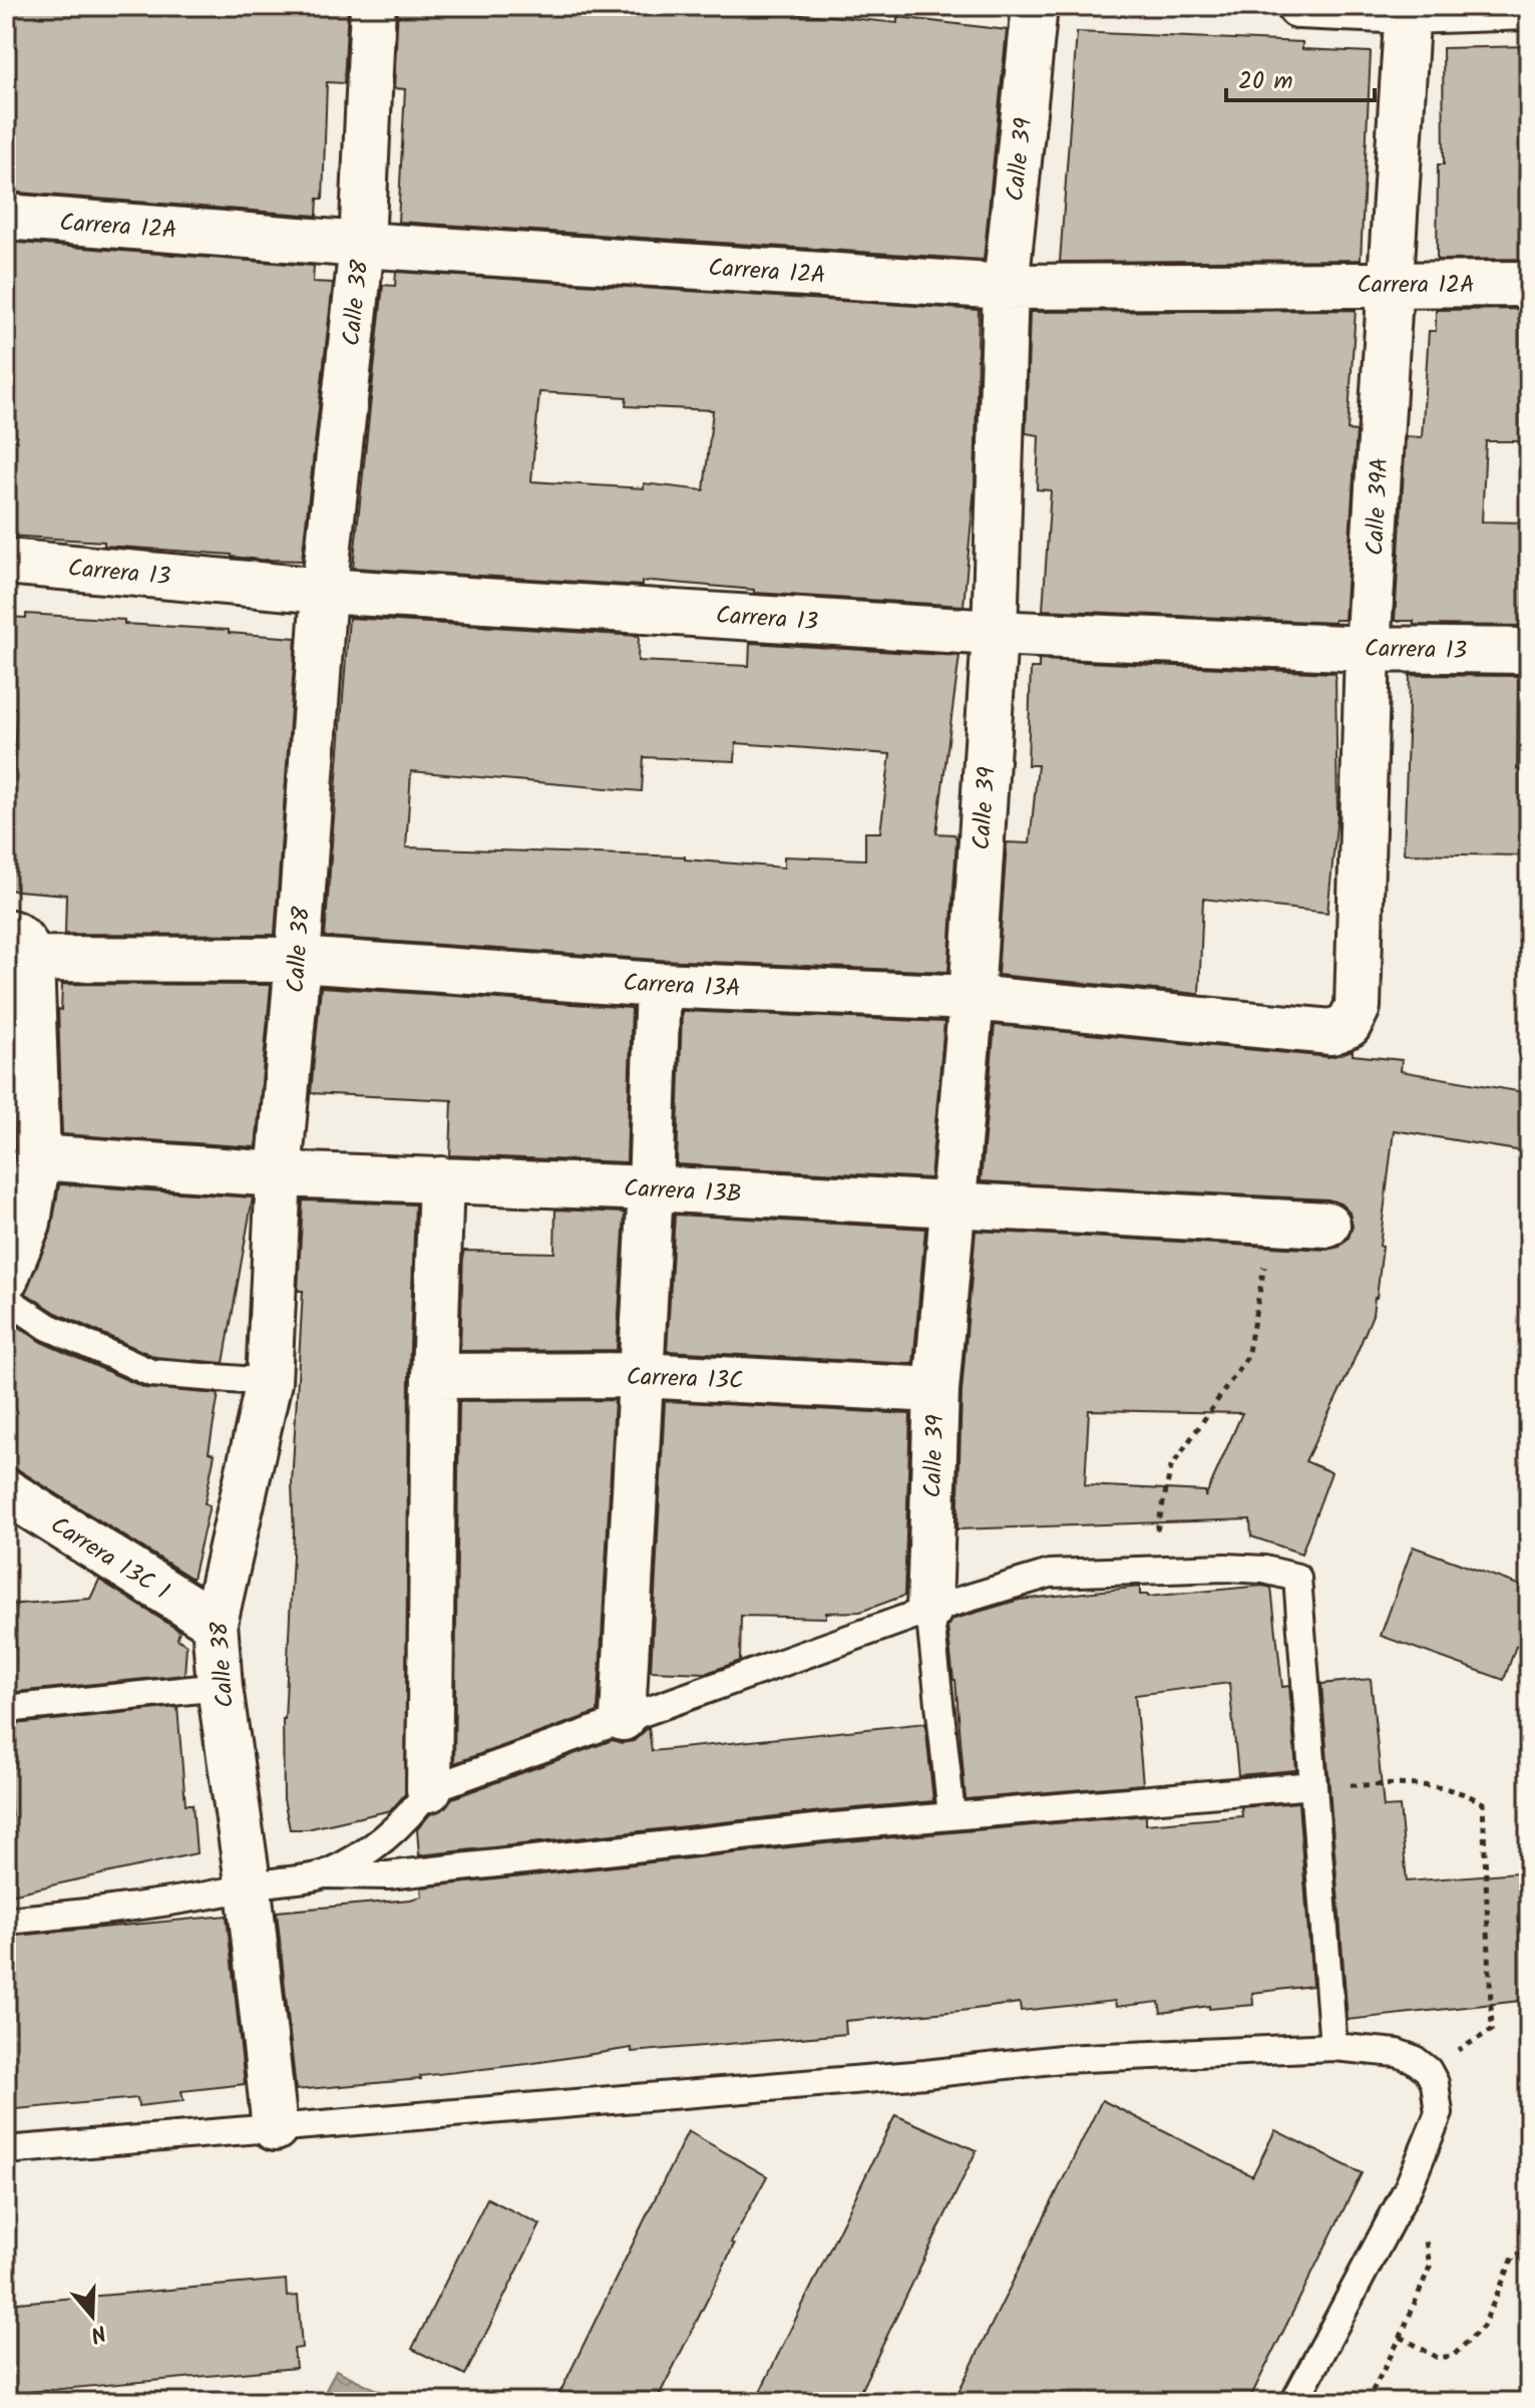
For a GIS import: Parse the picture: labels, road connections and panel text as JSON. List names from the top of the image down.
{
  "streets": {
    "street": [
      "Calle 39",
      "Carrera 12A",
      "Calle 38",
      "Calle 39A",
      "Carrera 13",
      "Carrera 13A",
      "Carrera 13B",
      "Carrera 13C",
      "Carrera 13C 1"
    ]
  },
  "crossings": [
    ["Calle 39", "Carrera 12A"],
    ["Calle 39", "Carrera 13"],
    ["Calle 39", "Carrera 13A"],
    ["Calle 39", "Carrera 13B"],
    ["Calle 39", "Carrera 13C"],
    ["Carrera 12A", "Calle 38"],
    ["Carrera 12A", "Calle 39A"],
    ["Calle 38", "Carrera 13"],
    ["Calle 38", "Carrera 13A"],
    ["Calle 38", "Carrera 13B"],
    ["Calle 38", "Carrera 13C 1"],
    ["Calle 39A", "Carrera 13"],
    ["Calle 39A", "Carrera 13A"]
  ],
  "scale_bar": "20 m",
  "north": "bottom"
}
